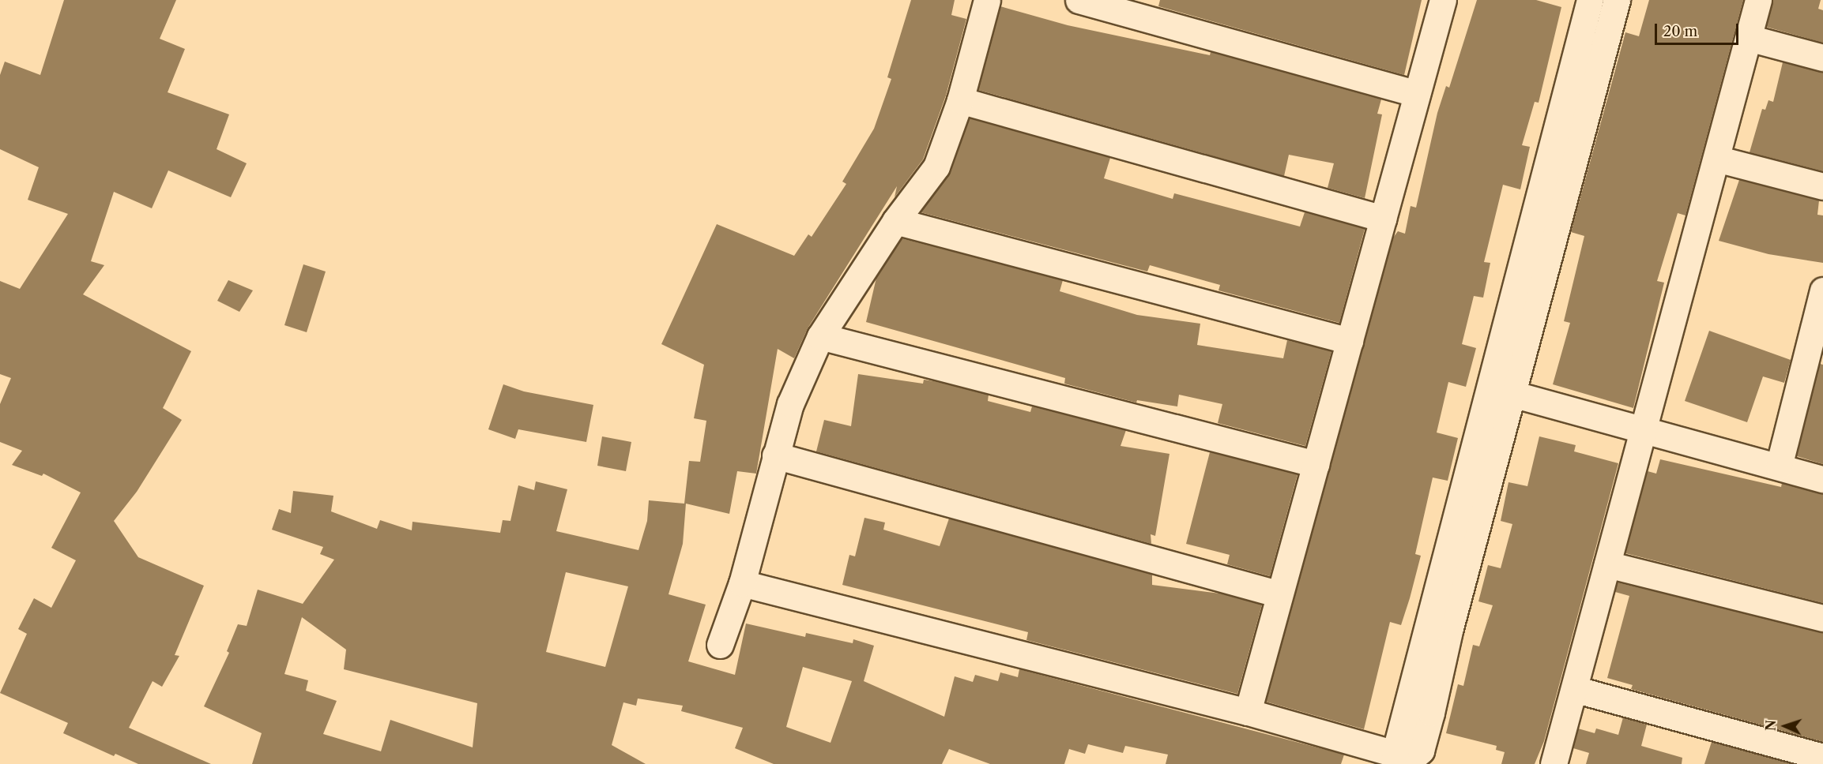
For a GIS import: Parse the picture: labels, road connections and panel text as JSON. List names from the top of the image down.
{
  "scale_bar": "20 m",
  "north": "left"
}
